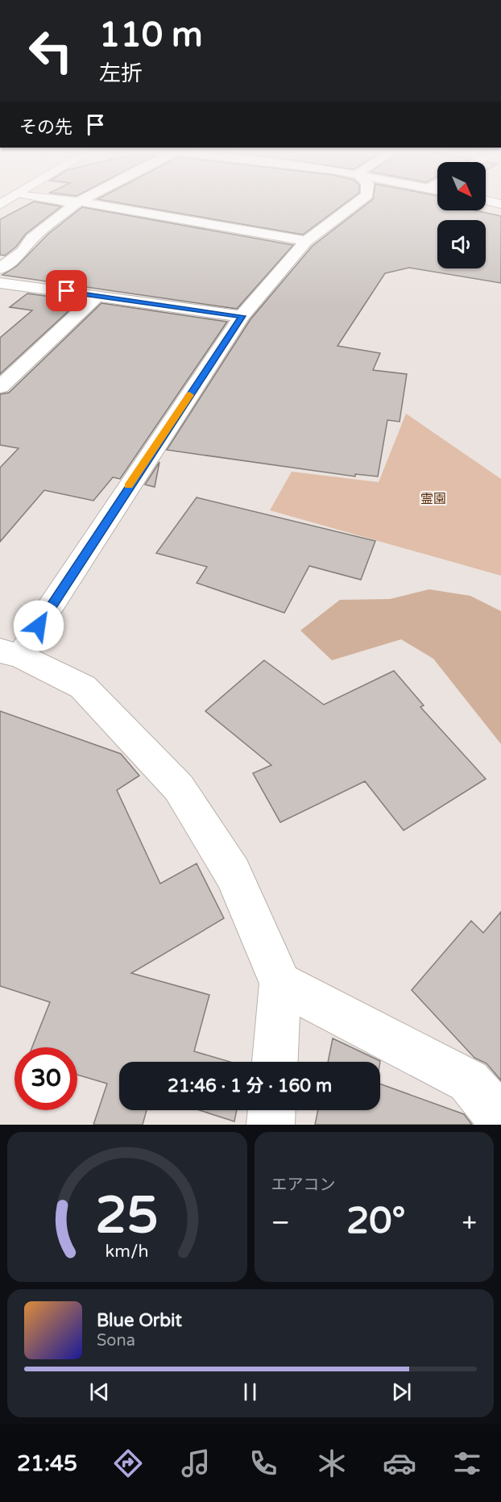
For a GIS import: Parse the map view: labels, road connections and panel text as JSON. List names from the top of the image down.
{
  "parks": ["霊園"],
  "north": "bottom right",
  "page": {
    "turn": ["110 m", "左折"],
    "then": "その先",
    "limit": "30",
    "trip": "21:46 · 1 分 · 160 m",
    "tile": "エアコン",
    "heat": ["−", "20°", "+"],
    "song": ["Blue Orbit", "Sona"],
    "tabs": "21:45",
    "gauge": ["25", "km/h"]
  }
}
